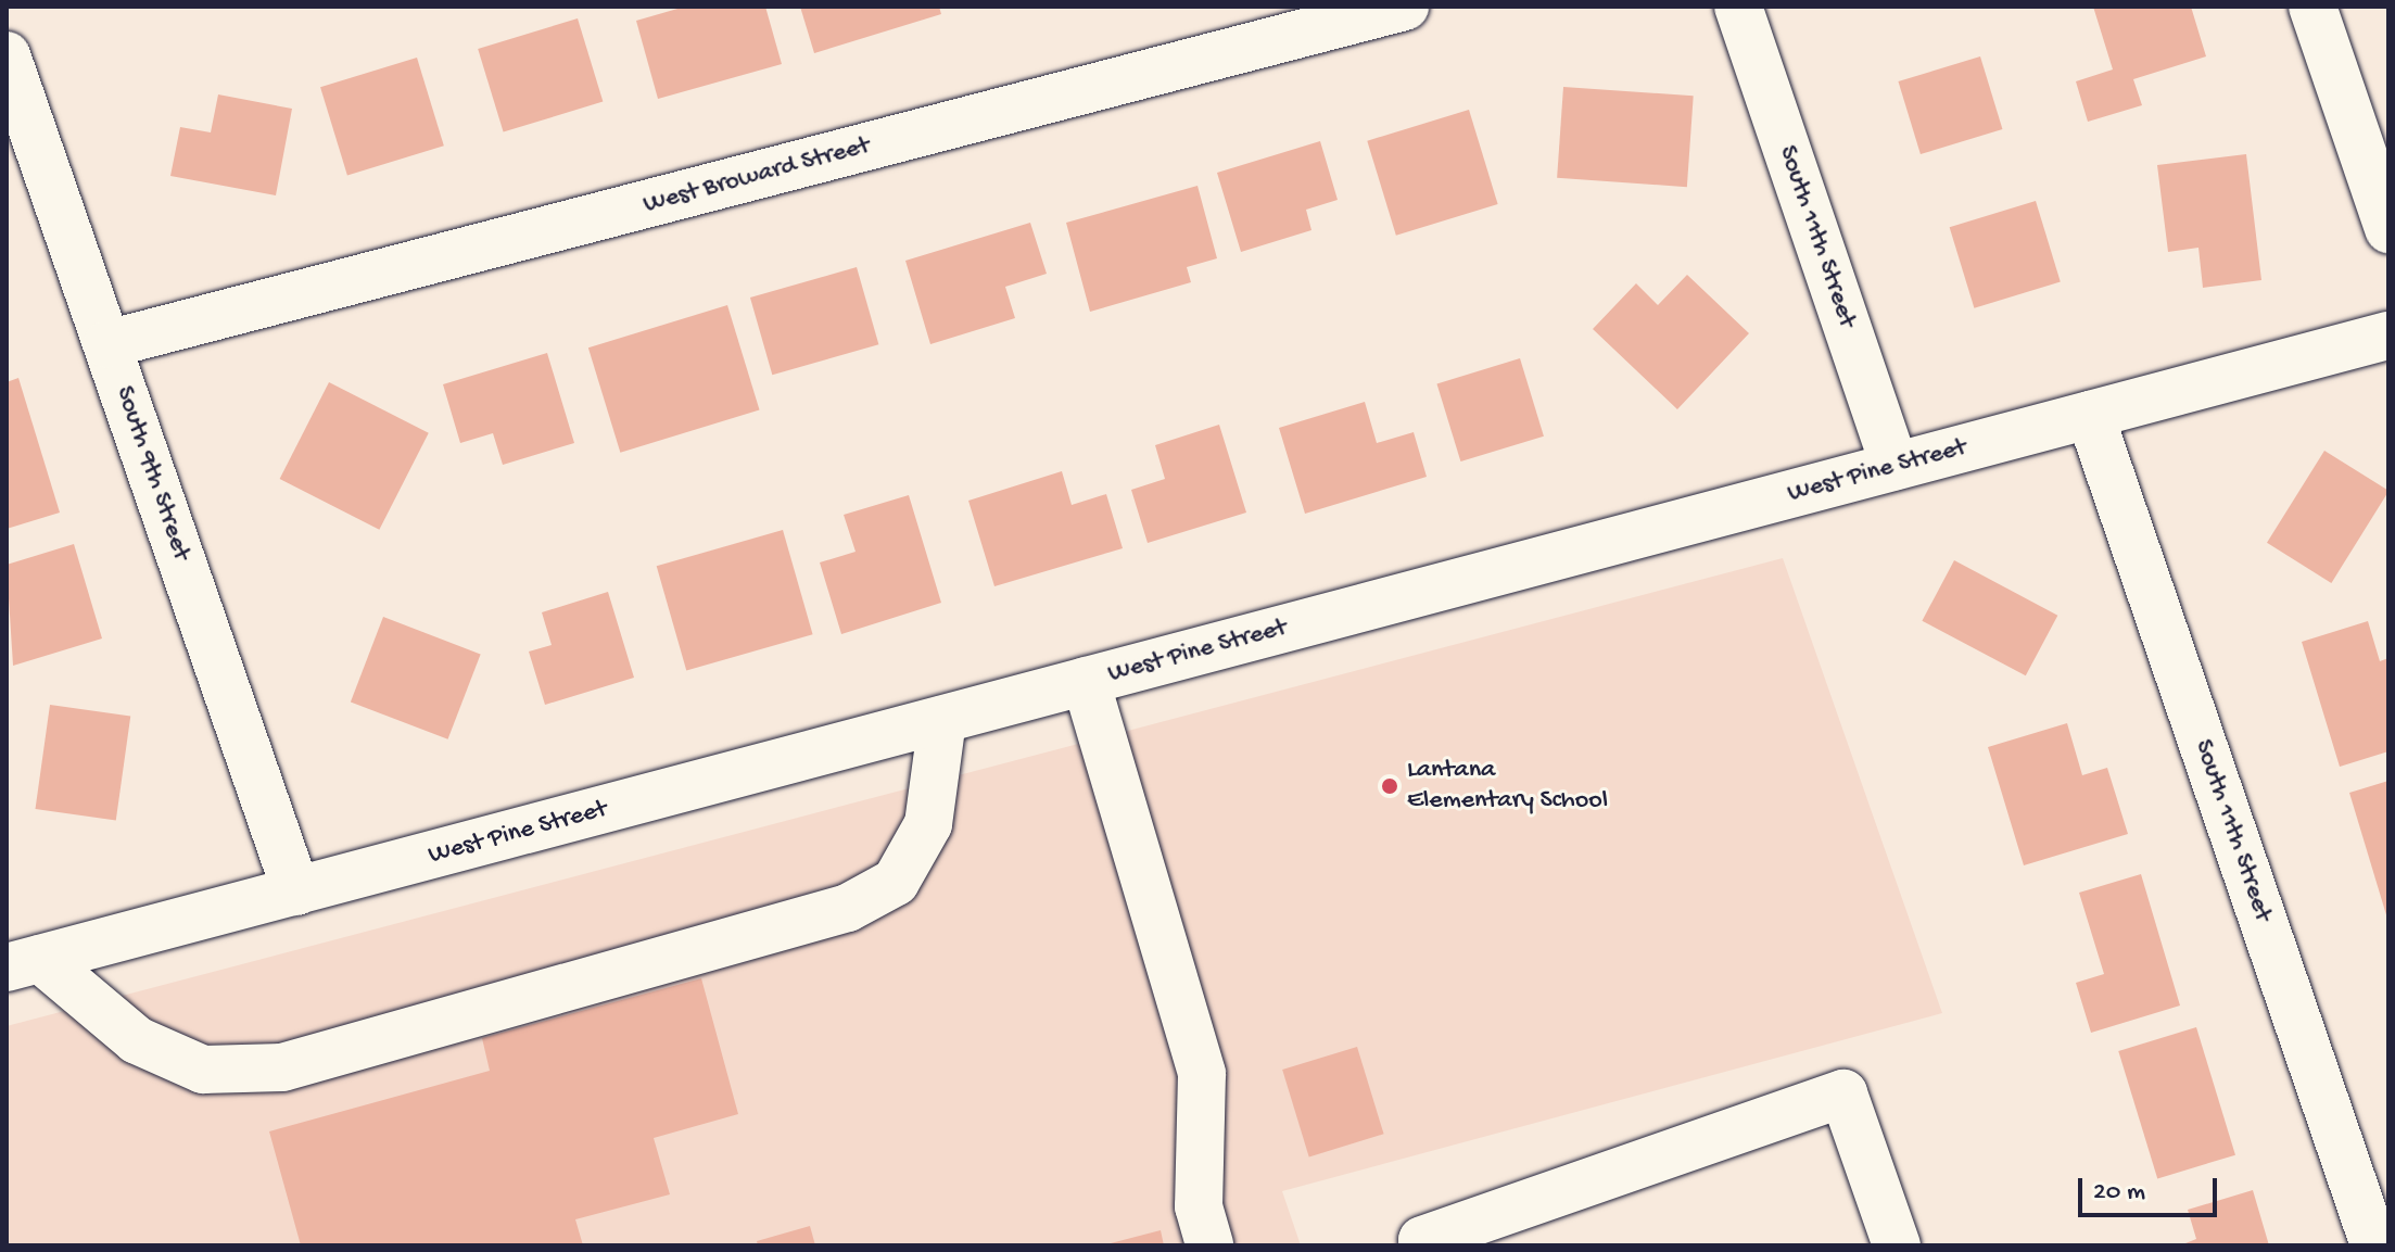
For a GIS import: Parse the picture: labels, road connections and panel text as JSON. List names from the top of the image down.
{
  "streets": {
    "street": [
      "West Broward Street",
      "South 11th Street",
      "West Pine Street",
      "South 9th Street"
    ]
  },
  "crossings": [
    ["West Broward Street", "South 9th Street"],
    ["South 11th Street", "West Pine Street"],
    ["West Pine Street", "South 9th Street"]
  ],
  "places": ["Lantana Elementary School"],
  "scale_bar": "20 m"
}
